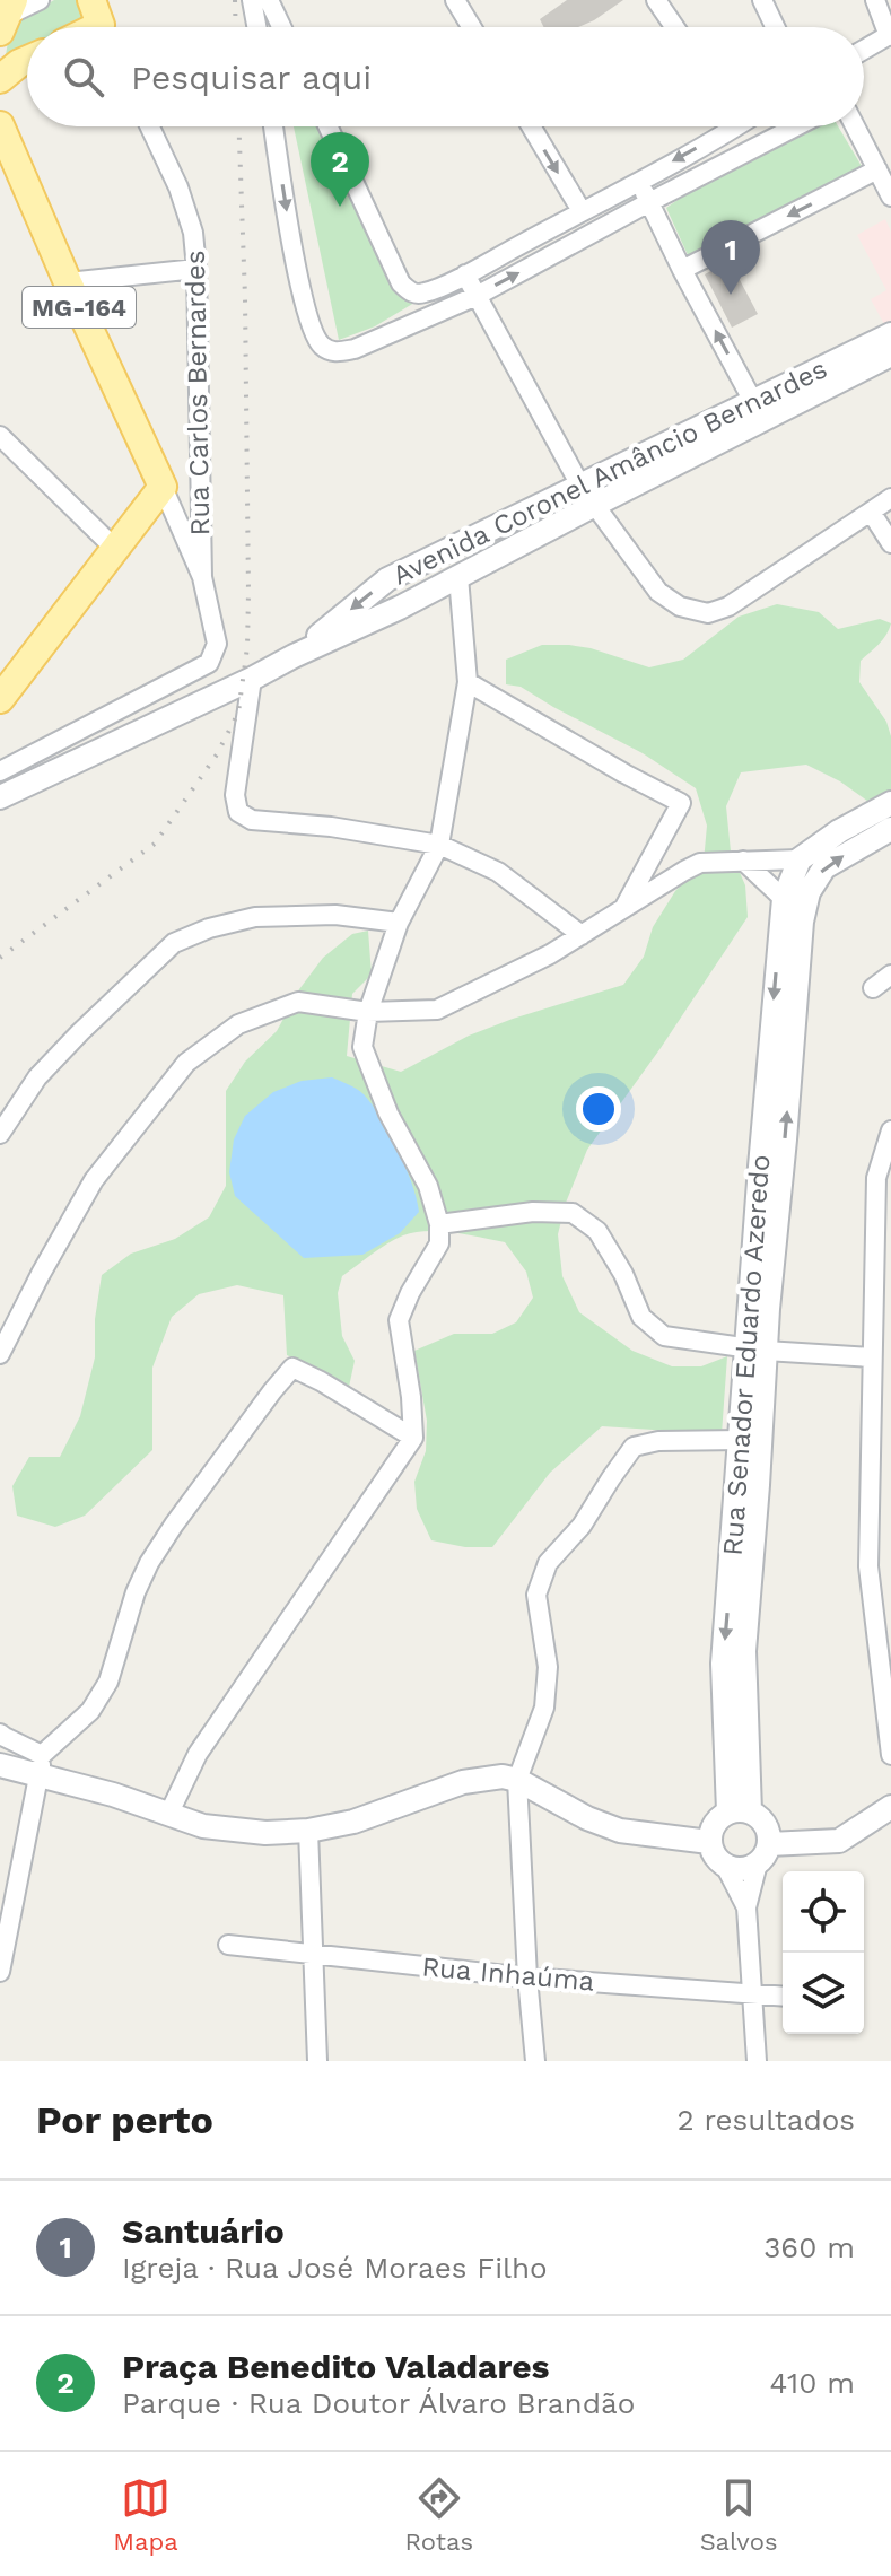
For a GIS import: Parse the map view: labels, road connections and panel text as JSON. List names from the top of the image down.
{
  "streets": {
    "main road": ["MG-164"],
    "street": [
      "Rua Carlos Bernardes",
      "Avenida Coronel Amâncio Bernardes",
      "Rua Senador Eduardo Azeredo",
      "Rua Inhaúma"
    ]
  },
  "page": {
    "search": "Pesquisar aqui",
    "pins": ["2", "1"],
    "heading": ["Por perto", "2 resultados"],
    "list": [
      {
        "mark": "1",
        "name": "Santuário",
        "note": "Igreja · Rua José Moraes Filho",
        "value": "360 m"
      },
      {
        "mark": "2",
        "name": "Praça Benedito Valadares",
        "note": "Parque · Rua Doutor Álvaro Brandão",
        "value": "410 m"
      }
    ],
    "nav": ["Mapa", "Rotas", "Salvos"]
  }
}
